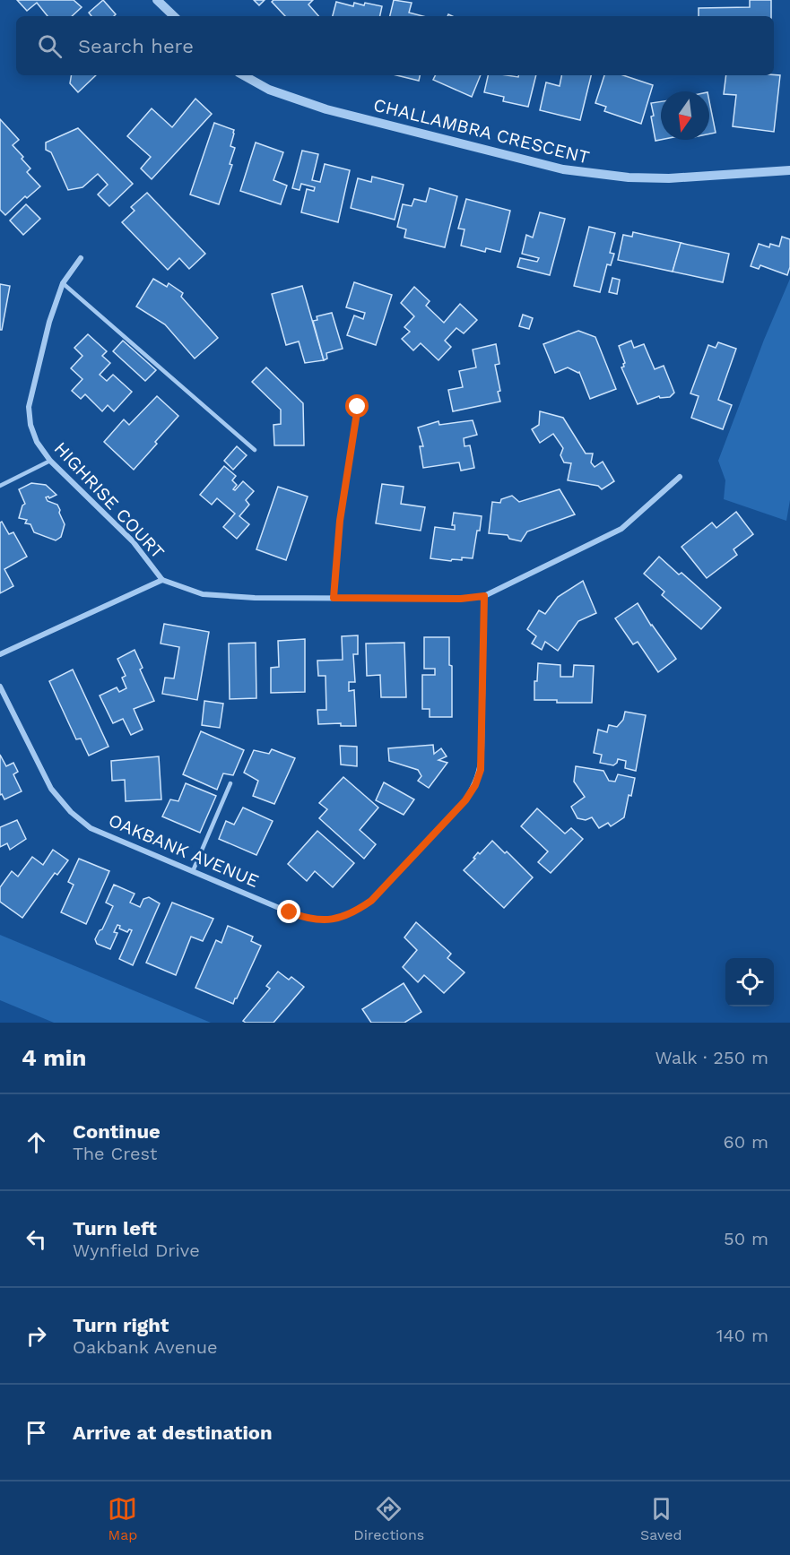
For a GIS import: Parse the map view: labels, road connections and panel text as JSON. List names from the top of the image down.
{
  "streets": {
    "street": ["CHALLAMBRA CRESCENT", "HIGHRISE COURT", "OAKBANK AVENUE"]
  },
  "north": "bottom",
  "page": {
    "search": "Search here",
    "heading": ["4 min", "Walk · 250 m"],
    "list": [
      ["Continue", "The Crest", "60 m"],
      ["Turn left", "Wynfield Drive", "50 m"],
      ["Turn right", "Oakbank Avenue", "140 m"],
      "Arrive at destination"
    ],
    "nav": ["Map", "Directions", "Saved"]
  }
}
